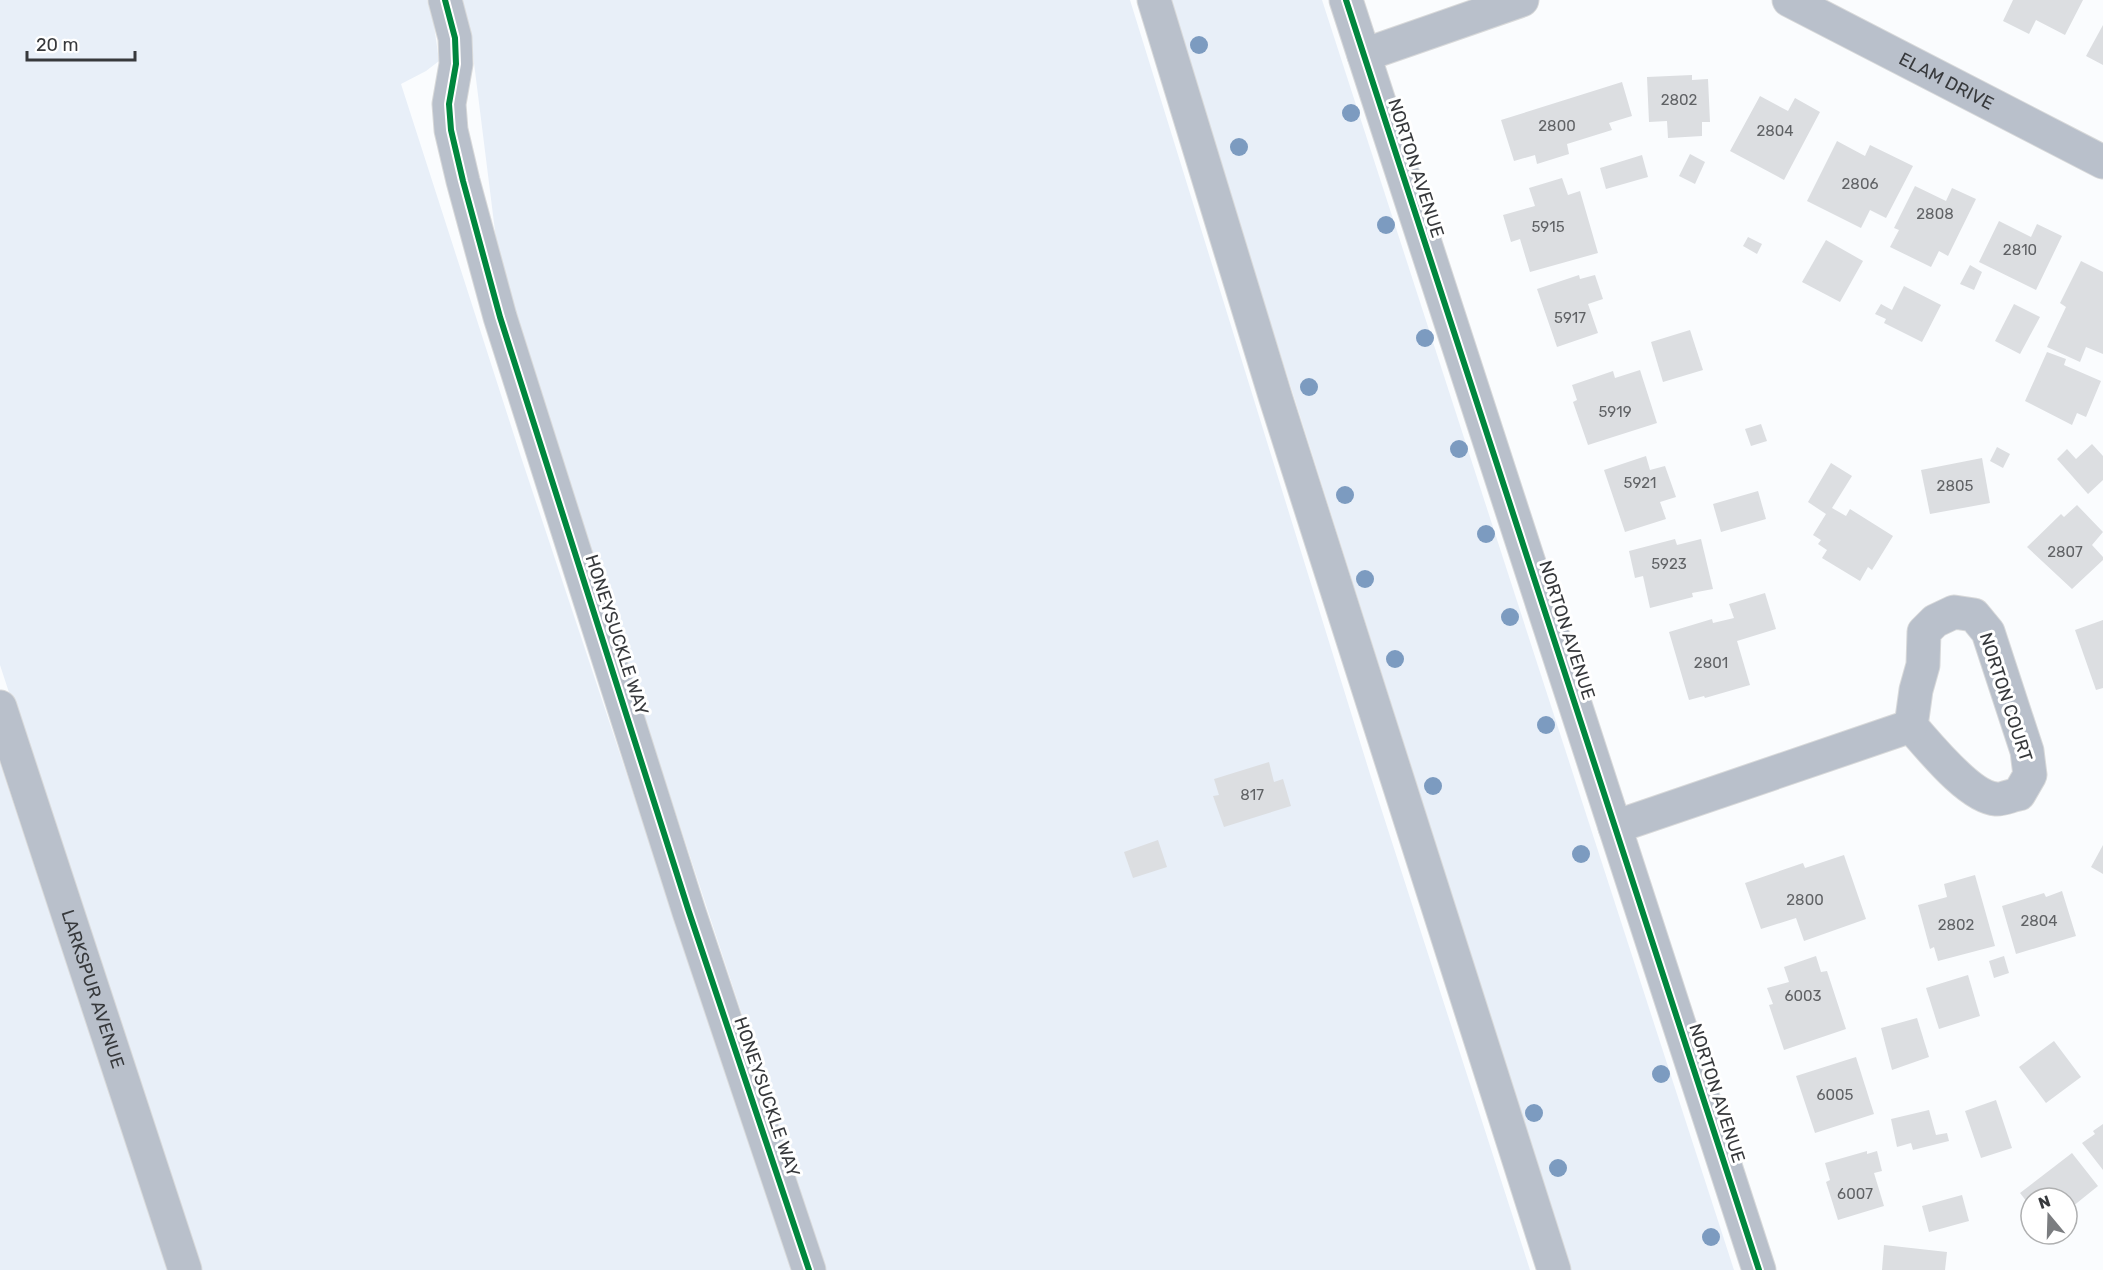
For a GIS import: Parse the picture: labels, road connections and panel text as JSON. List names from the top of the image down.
{
  "streets": {
    "street": [
      "ELAM DRIVE",
      "NORTON AVENUE",
      "HONEYSUCKLE WAY",
      "NORTON COURT",
      "LARKSPUR AVENUE"
    ]
  },
  "house_numbers": [
    "2802",
    "2800",
    "2804",
    "2806",
    "2808",
    "5915",
    "2810",
    "5917",
    "5919",
    "5921",
    "2805",
    "2807",
    "5923",
    "2801",
    "817",
    "2800",
    "2804",
    "2802",
    "6003",
    "6005",
    "6007"
  ],
  "scale_bar": "20 m",
  "north": "top"
}
